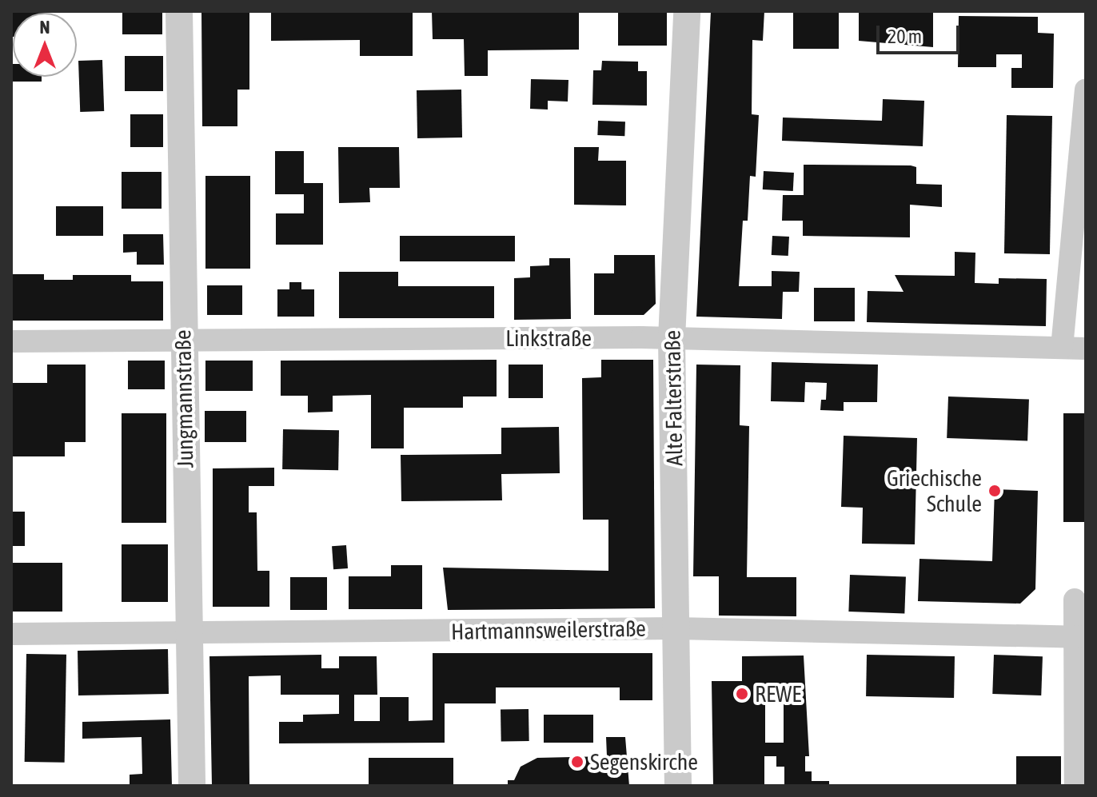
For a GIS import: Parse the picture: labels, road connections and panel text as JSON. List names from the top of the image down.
{
  "streets": {
    "street": [
      "Linkstraße",
      "Alte Falterstraße",
      "Jungmannstraße",
      "Hartmannsweilerstraße"
    ]
  },
  "crossings": [
    ["Linkstraße", "Alte Falterstraße"],
    ["Linkstraße", "Jungmannstraße"],
    ["Alte Falterstraße", "Hartmannsweilerstraße"],
    ["Jungmannstraße", "Hartmannsweilerstraße"]
  ],
  "places": ["Griechische Schule", "REWE", "Segenskirche"],
  "scale_bar": "20 m",
  "north": "top"
}
